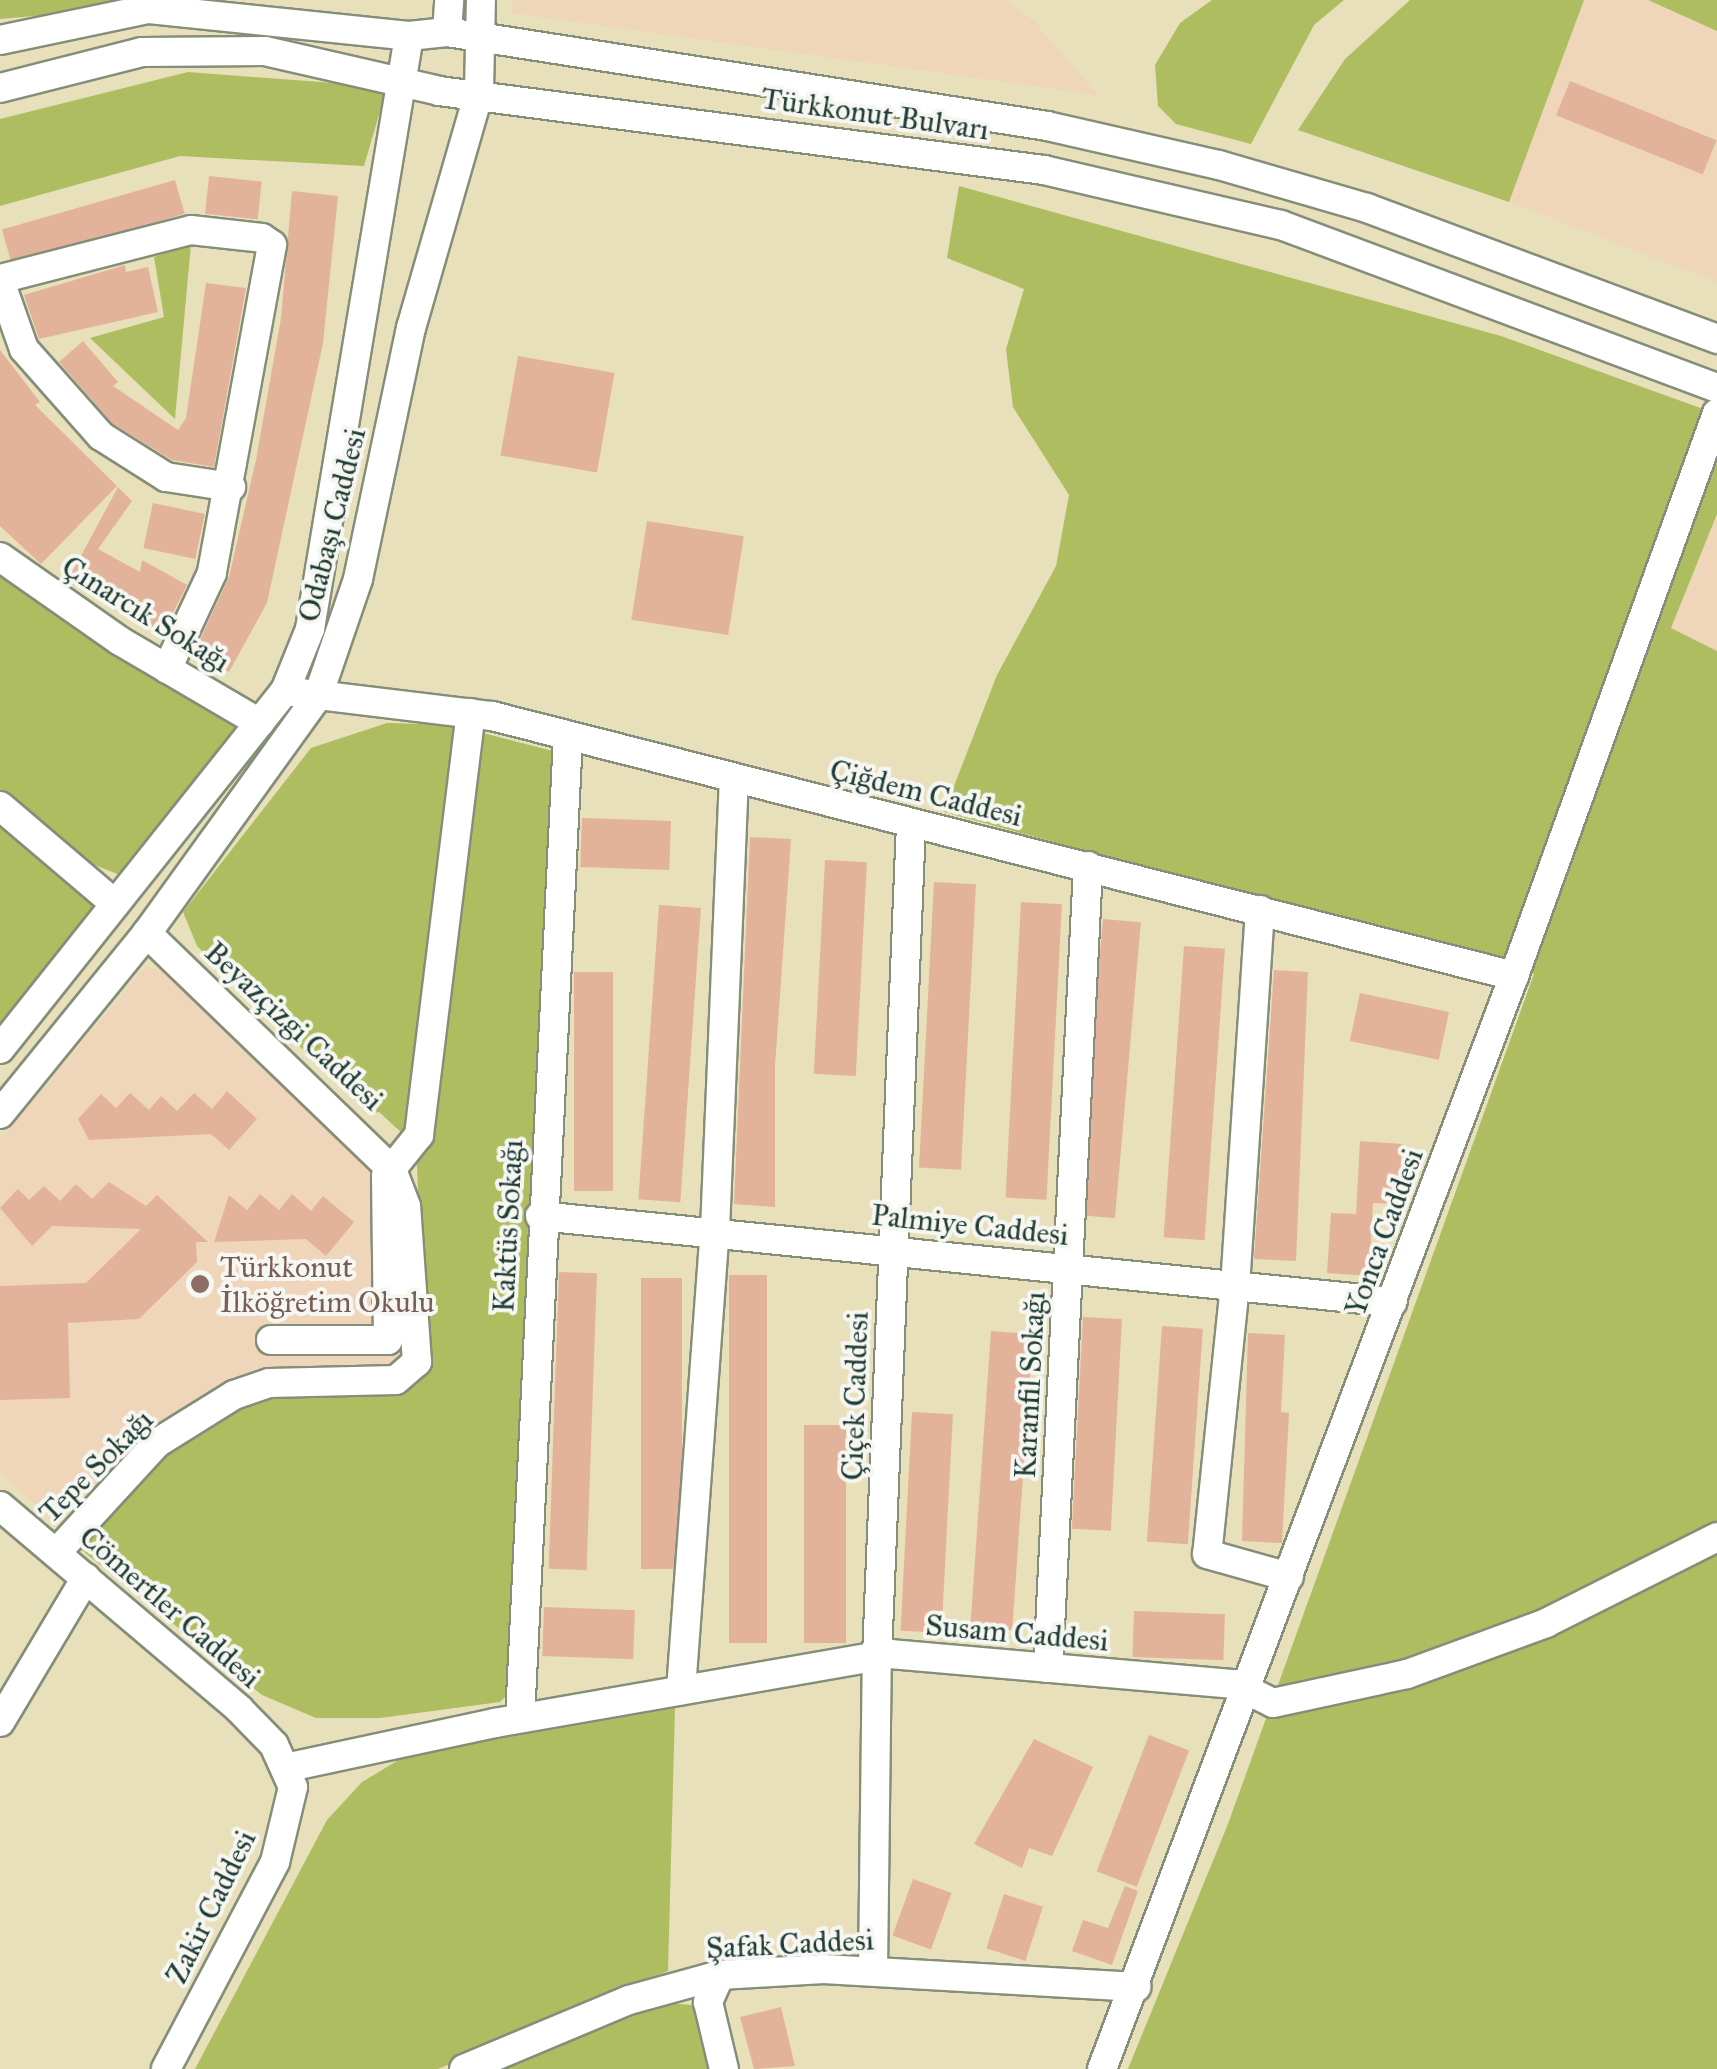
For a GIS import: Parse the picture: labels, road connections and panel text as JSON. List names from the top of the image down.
{
  "streets": {
    "street": [
      "Türkkonut Bulvarı",
      "Odabaşı Caddesi",
      "Çınarcık Sokağı",
      "Çiğdem Caddesi",
      "Beyazçizgi Caddesi",
      "Palmiye Caddesi",
      "Kaktüs Sokağı",
      "Yonca Caddesi",
      "Karanfil Sokağı",
      "Çiçek Caddesi",
      "Tepe Sokağı",
      "Cömertler Caddesi",
      "Susam Caddesi",
      "Zakir Caddesi",
      "Şafak Caddesi"
    ]
  },
  "crossings": [
    ["Türkkonut Bulvarı", "Odabaşı Caddesi"],
    ["Odabaşı Caddesi", "Çınarcık Sokağı"],
    ["Odabaşı Caddesi", "Çiğdem Caddesi"],
    ["Odabaşı Caddesi", "Beyazçizgi Caddesi"],
    ["Çiğdem Caddesi", "Kaktüs Sokağı"],
    ["Çiğdem Caddesi", "Yonca Caddesi"],
    ["Çiğdem Caddesi", "Karanfil Sokağı"],
    ["Çiğdem Caddesi", "Çiçek Caddesi"],
    ["Beyazçizgi Caddesi", "Tepe Sokağı"],
    ["Palmiye Caddesi", "Kaktüs Sokağı"],
    ["Palmiye Caddesi", "Yonca Caddesi"],
    ["Palmiye Caddesi", "Karanfil Sokağı"],
    ["Palmiye Caddesi", "Çiçek Caddesi"],
    ["Kaktüs Sokağı", "Susam Caddesi"],
    ["Yonca Caddesi", "Susam Caddesi"],
    ["Yonca Caddesi", "Şafak Caddesi"],
    ["Karanfil Sokağı", "Susam Caddesi"],
    ["Çiçek Caddesi", "Susam Caddesi"],
    ["Çiçek Caddesi", "Şafak Caddesi"],
    ["Tepe Sokağı", "Cömertler Caddesi"],
    ["Cömertler Caddesi", "Susam Caddesi"],
    ["Cömertler Caddesi", "Zakir Caddesi"],
    ["Susam Caddesi", "Zakir Caddesi"]
  ],
  "places": ["Türkkonut İlköğretim Okulu"]
}
